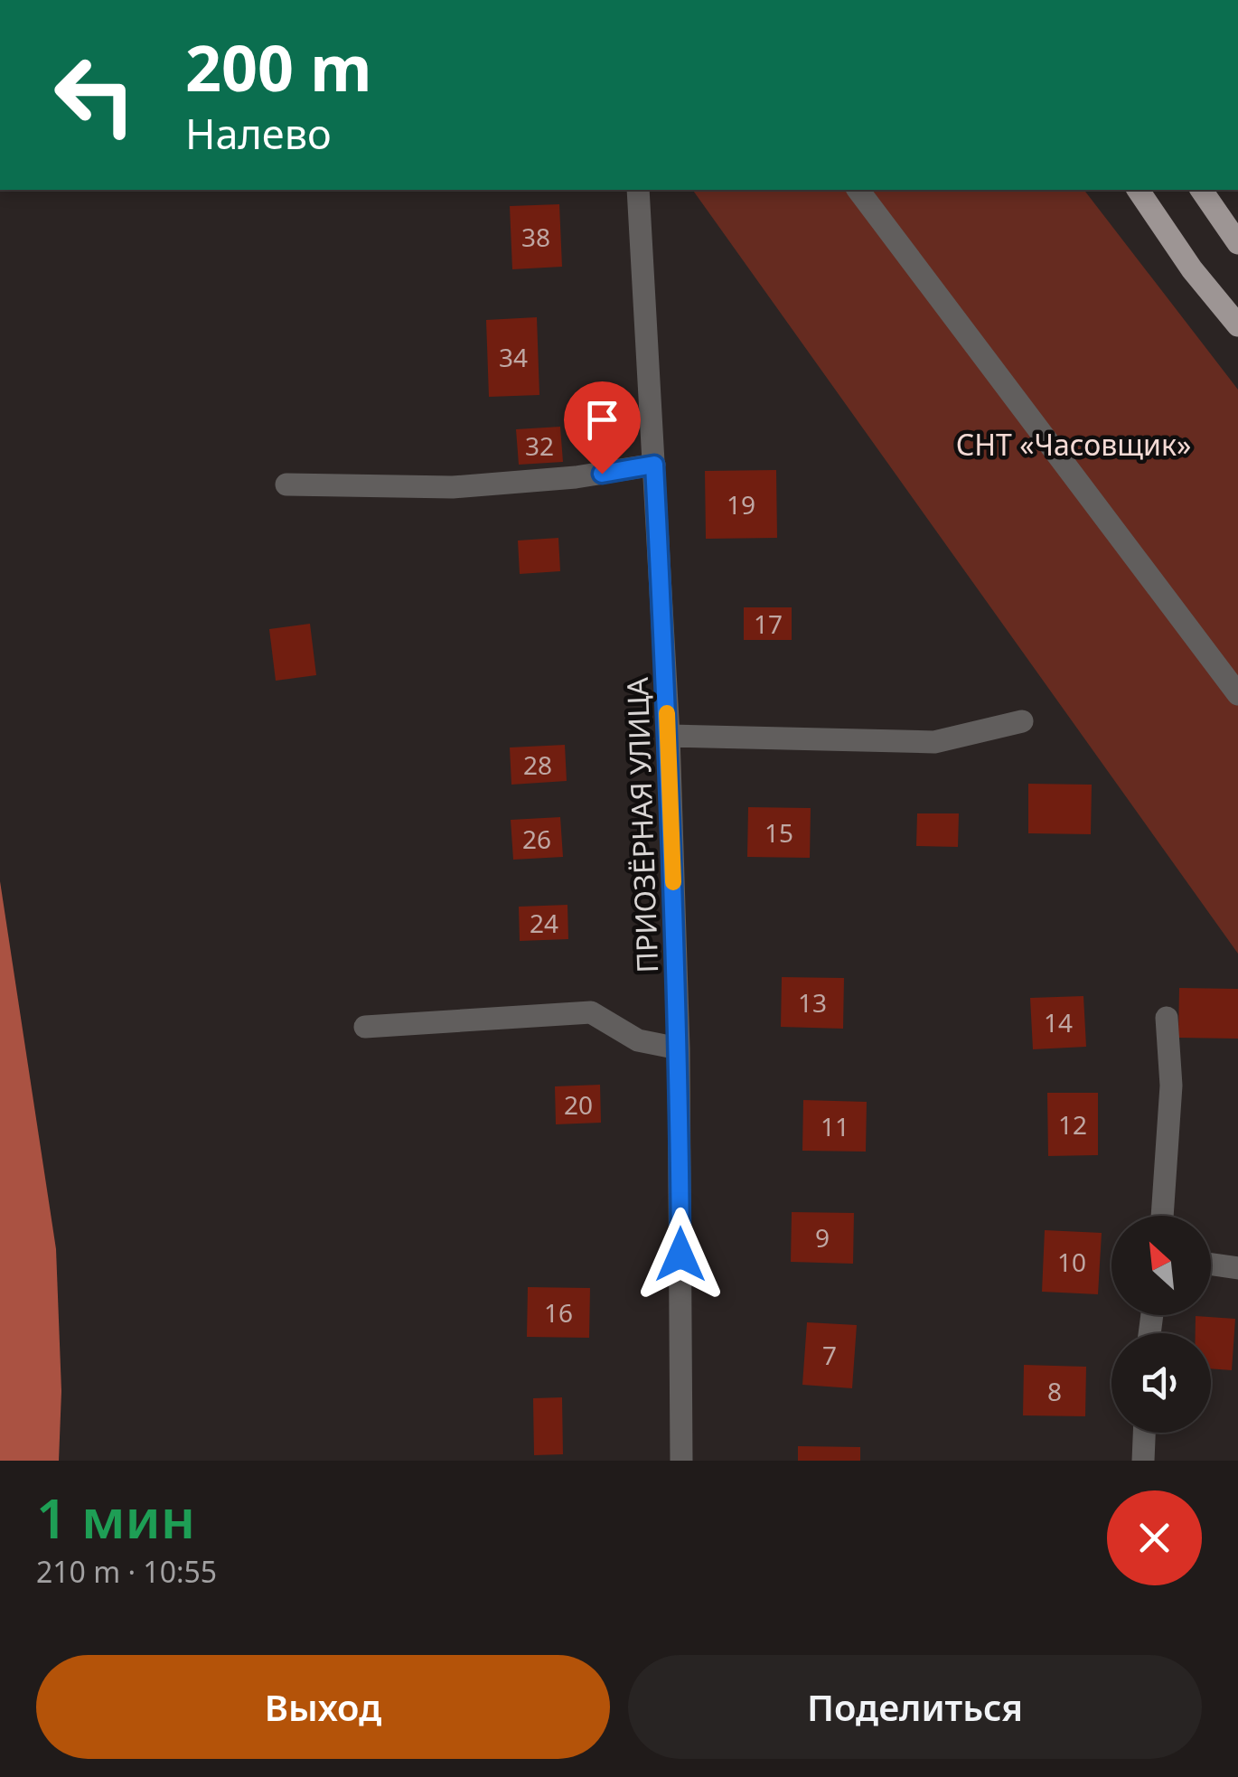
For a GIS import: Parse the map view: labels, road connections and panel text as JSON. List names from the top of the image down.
{
  "streets": {
    "street": ["ПРИОЗЁРНАЯ УЛИЦА"]
  },
  "parks": ["СНТ «Часовщик»"],
  "house_numbers": [
    "38",
    "34",
    "32",
    "19",
    "17",
    "28",
    "15",
    "26",
    "24",
    "13",
    "14",
    "20",
    "12",
    "11",
    "9",
    "10",
    "16",
    "7",
    "8"
  ],
  "north": "top left",
  "page": {
    "turn": ["200 m", "Налево"],
    "heading": ["1 мин", "210 m · 10:55"],
    "buttons": ["Выход", "Поделиться"]
  }
}
